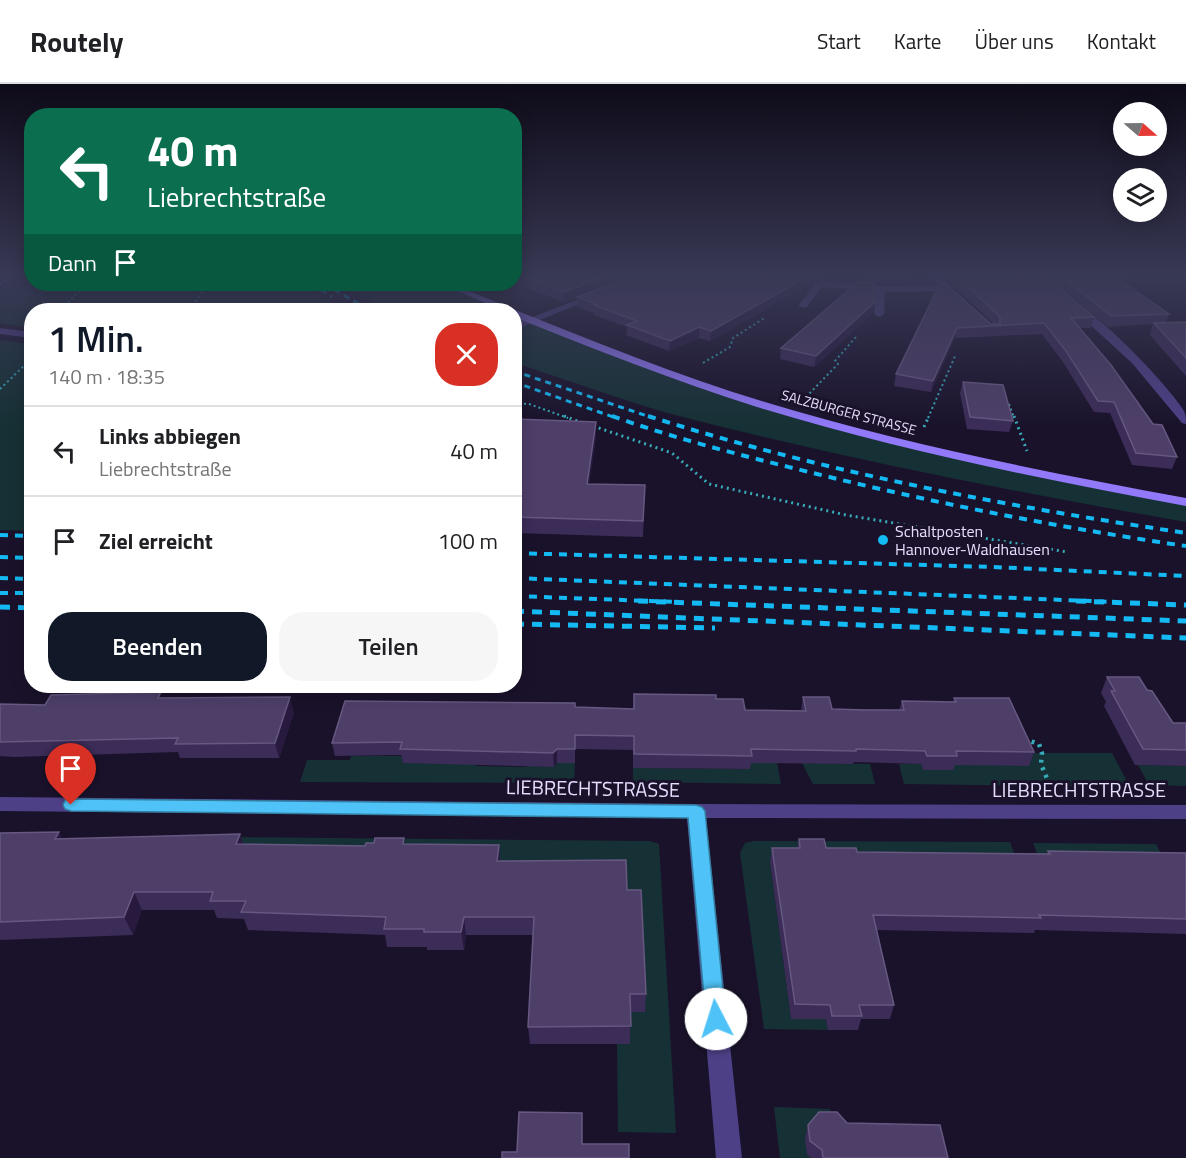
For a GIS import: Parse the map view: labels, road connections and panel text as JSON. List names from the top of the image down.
{
  "streets": {
    "street": ["SALZBURGER STRASSE", "LIEBRECHTSTRASSE"]
  },
  "places": ["Schaltposten Hannover-Waldhausen"],
  "north": "right",
  "page": {
    "header": "Routely",
    "nav": [
      "Start",
      "Karte",
      "Über uns",
      "Kontakt"
    ],
    "turn": ["40 m", "Liebrechtstraße"],
    "then": "Dann",
    "heading": ["1 Min.", "140 m · 18:35"],
    "list": [
      {
        "name": "Links abbiegen",
        "note": "Liebrechtstraße",
        "value": "40 m"
      },
      {
        "name": "Ziel erreicht",
        "value": "100 m"
      }
    ],
    "buttons": ["Beenden", "Teilen"]
  }
}
